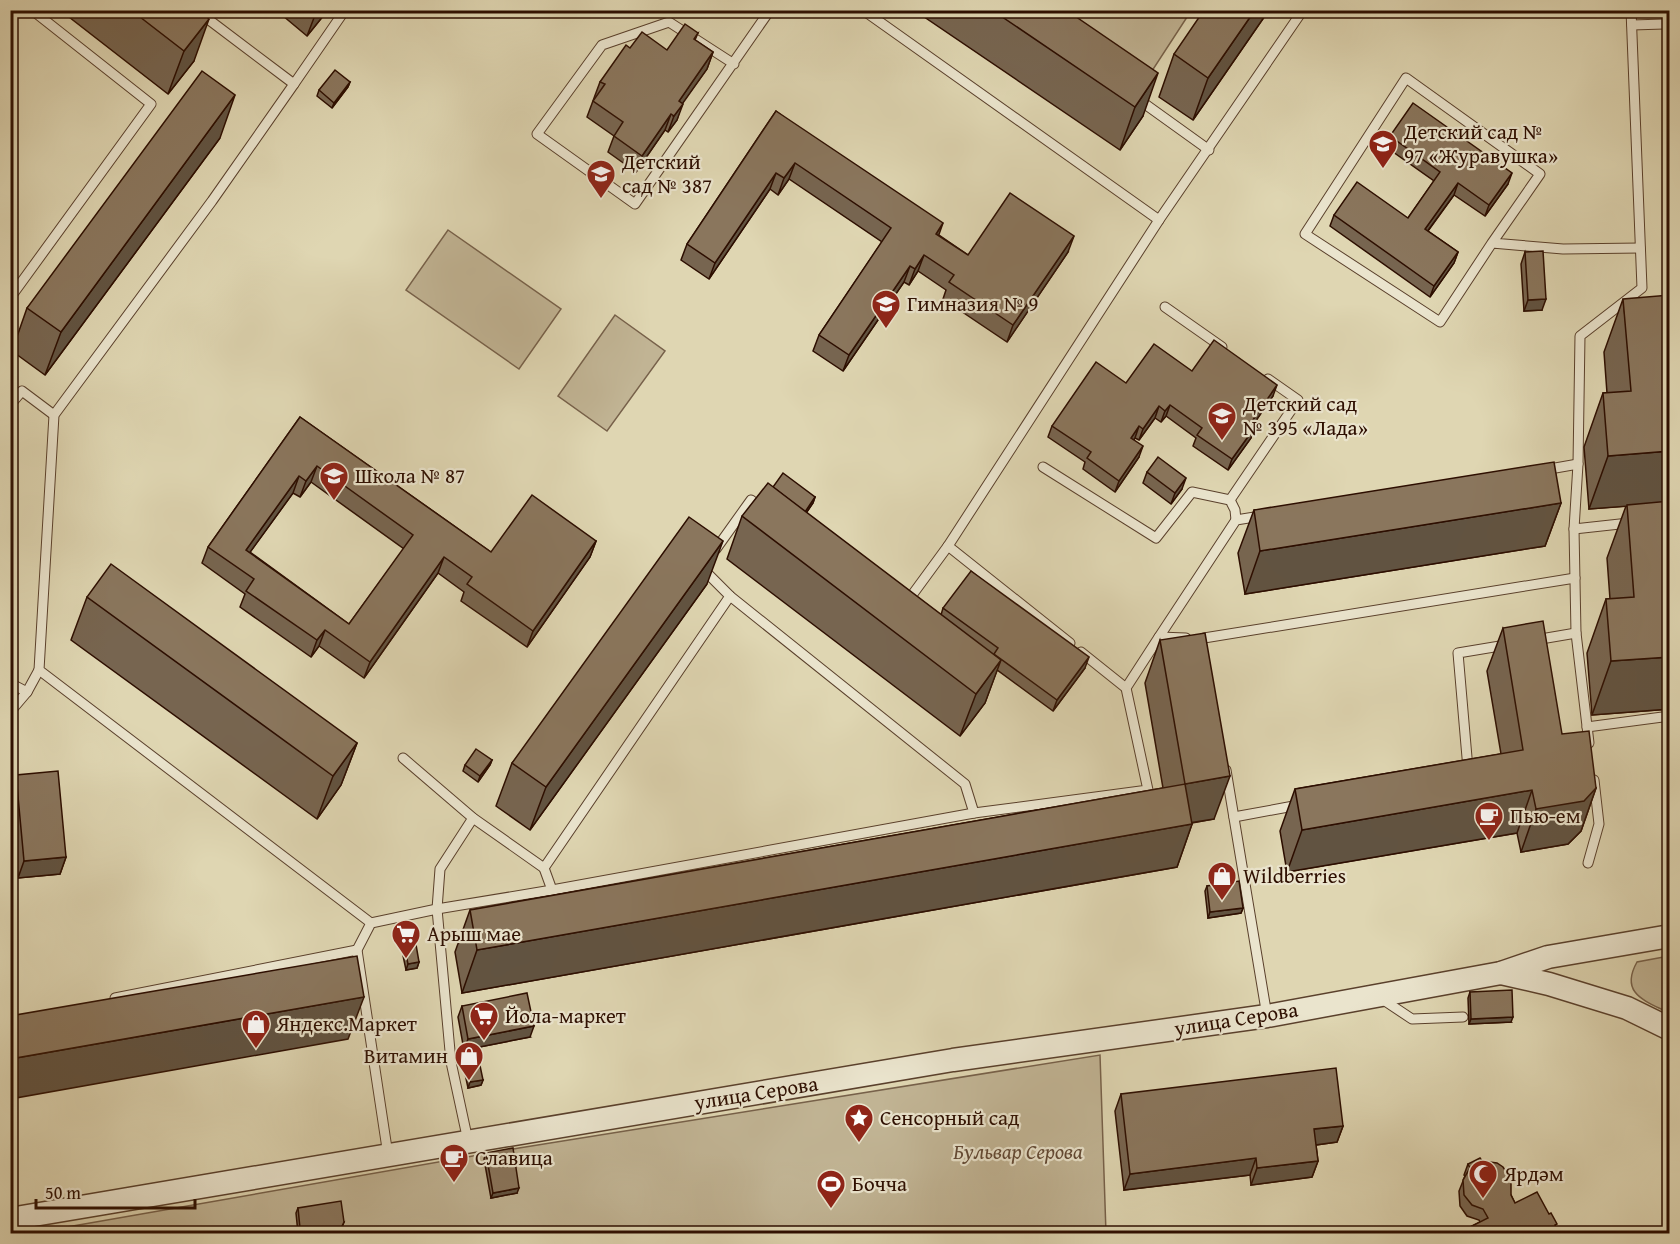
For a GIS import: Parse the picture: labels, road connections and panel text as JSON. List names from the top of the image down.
{
  "streets": {
    "street": ["улица Серова"]
  },
  "parks": ["Бульвар Серова"],
  "places": {
    "school or university": [
      "Детский сад № 97 «Журавушка»",
      "Детский сад № 387",
      "Гимназия № 9",
      "Детский сад № 395 «Лада»",
      "Школа № 87"
    ],
    "cafe": ["Пью-ем", "Славица"],
    "shop": ["Wildberries", "Яндекс.Маркет", "Витамин"],
    "supermarket": ["Арыш мае", "Йола-маркет"],
    "place": ["Сенсорный сад"],
    "mosque": ["Ярдәм"],
    "sports": ["Бочча"]
  },
  "scale_bar": "50 m"
}
